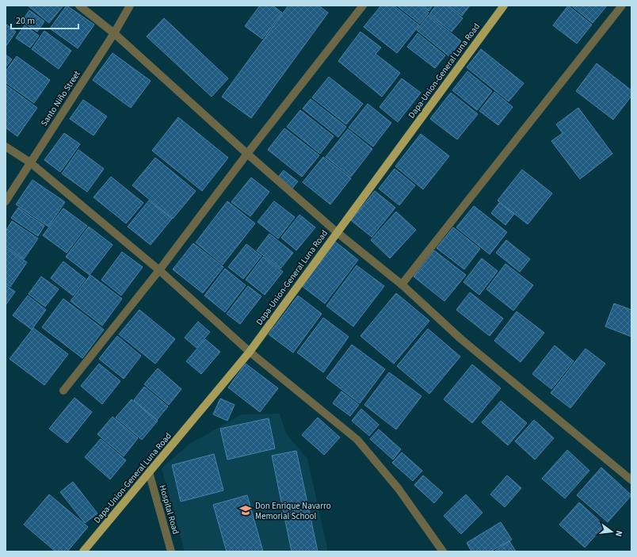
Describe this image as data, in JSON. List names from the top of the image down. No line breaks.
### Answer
{"streets":{"main road":["Dapa-Union-General Luna Road"],"street":["Santo Niño Street","Hospital Road"]},"crossings":[["Dapa-Union-General Luna Road","Hospital Road"]],"places":{"school or university":["Don Enrique Navarro Memorial School"]},"scale_bar":"20 m","north":"right"}
